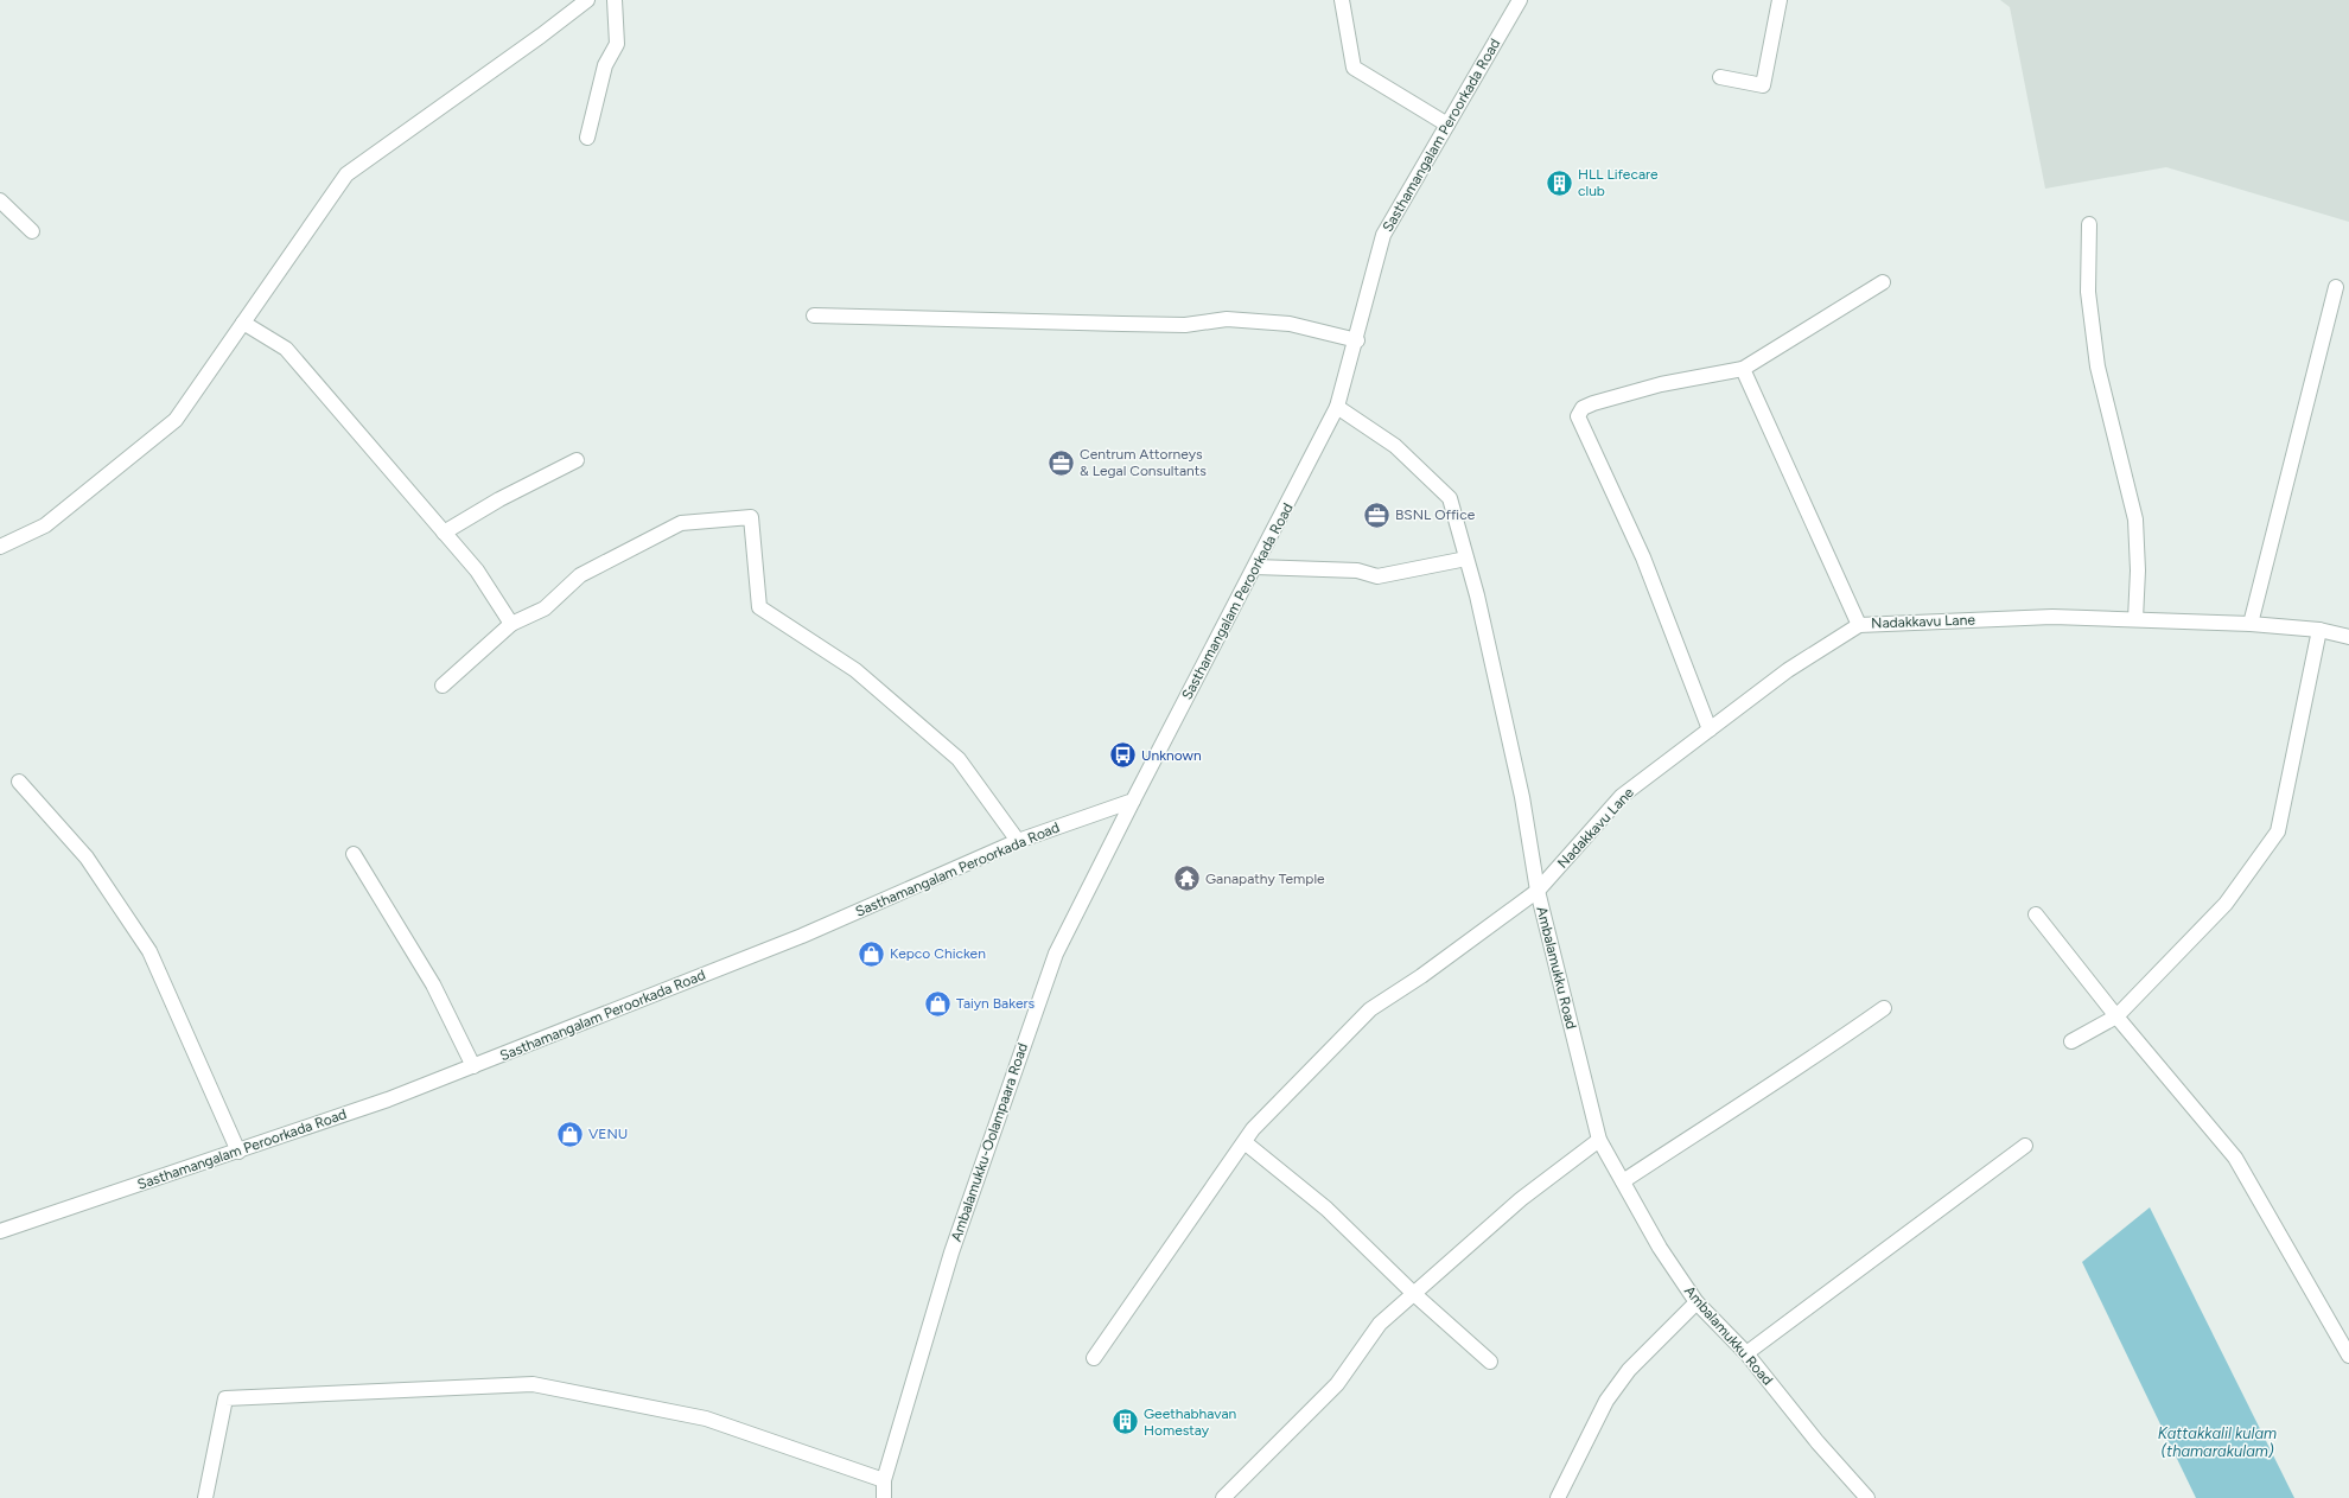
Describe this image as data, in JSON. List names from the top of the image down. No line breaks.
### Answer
{"streets":{"street":["Sasthamangalam Peroorkada Road","Nadakkavu Lane","Ambalamukku Road","Ambalamukku-Oolampaara Road"]},"crossings":[["Sasthamangalam Peroorkada Road","Ambalamukku Road"],["Sasthamangalam Peroorkada Road","Ambalamukku-Oolampaara Road"],["Nadakkavu Lane","Ambalamukku Road"]],"water":["Kattakkalil kulam (thamarakulam)"],"places":{"building":["HLL Lifecare club","Geethabhavan Homestay"],"office":["Centrum Attorneys & Legal Consultants","BSNL Office"],"bus stop":["Unknown"],"temple":["Ganapathy Temple"],"shop":["Kepco Chicken","Taiyn Bakers","VENU"]}}
